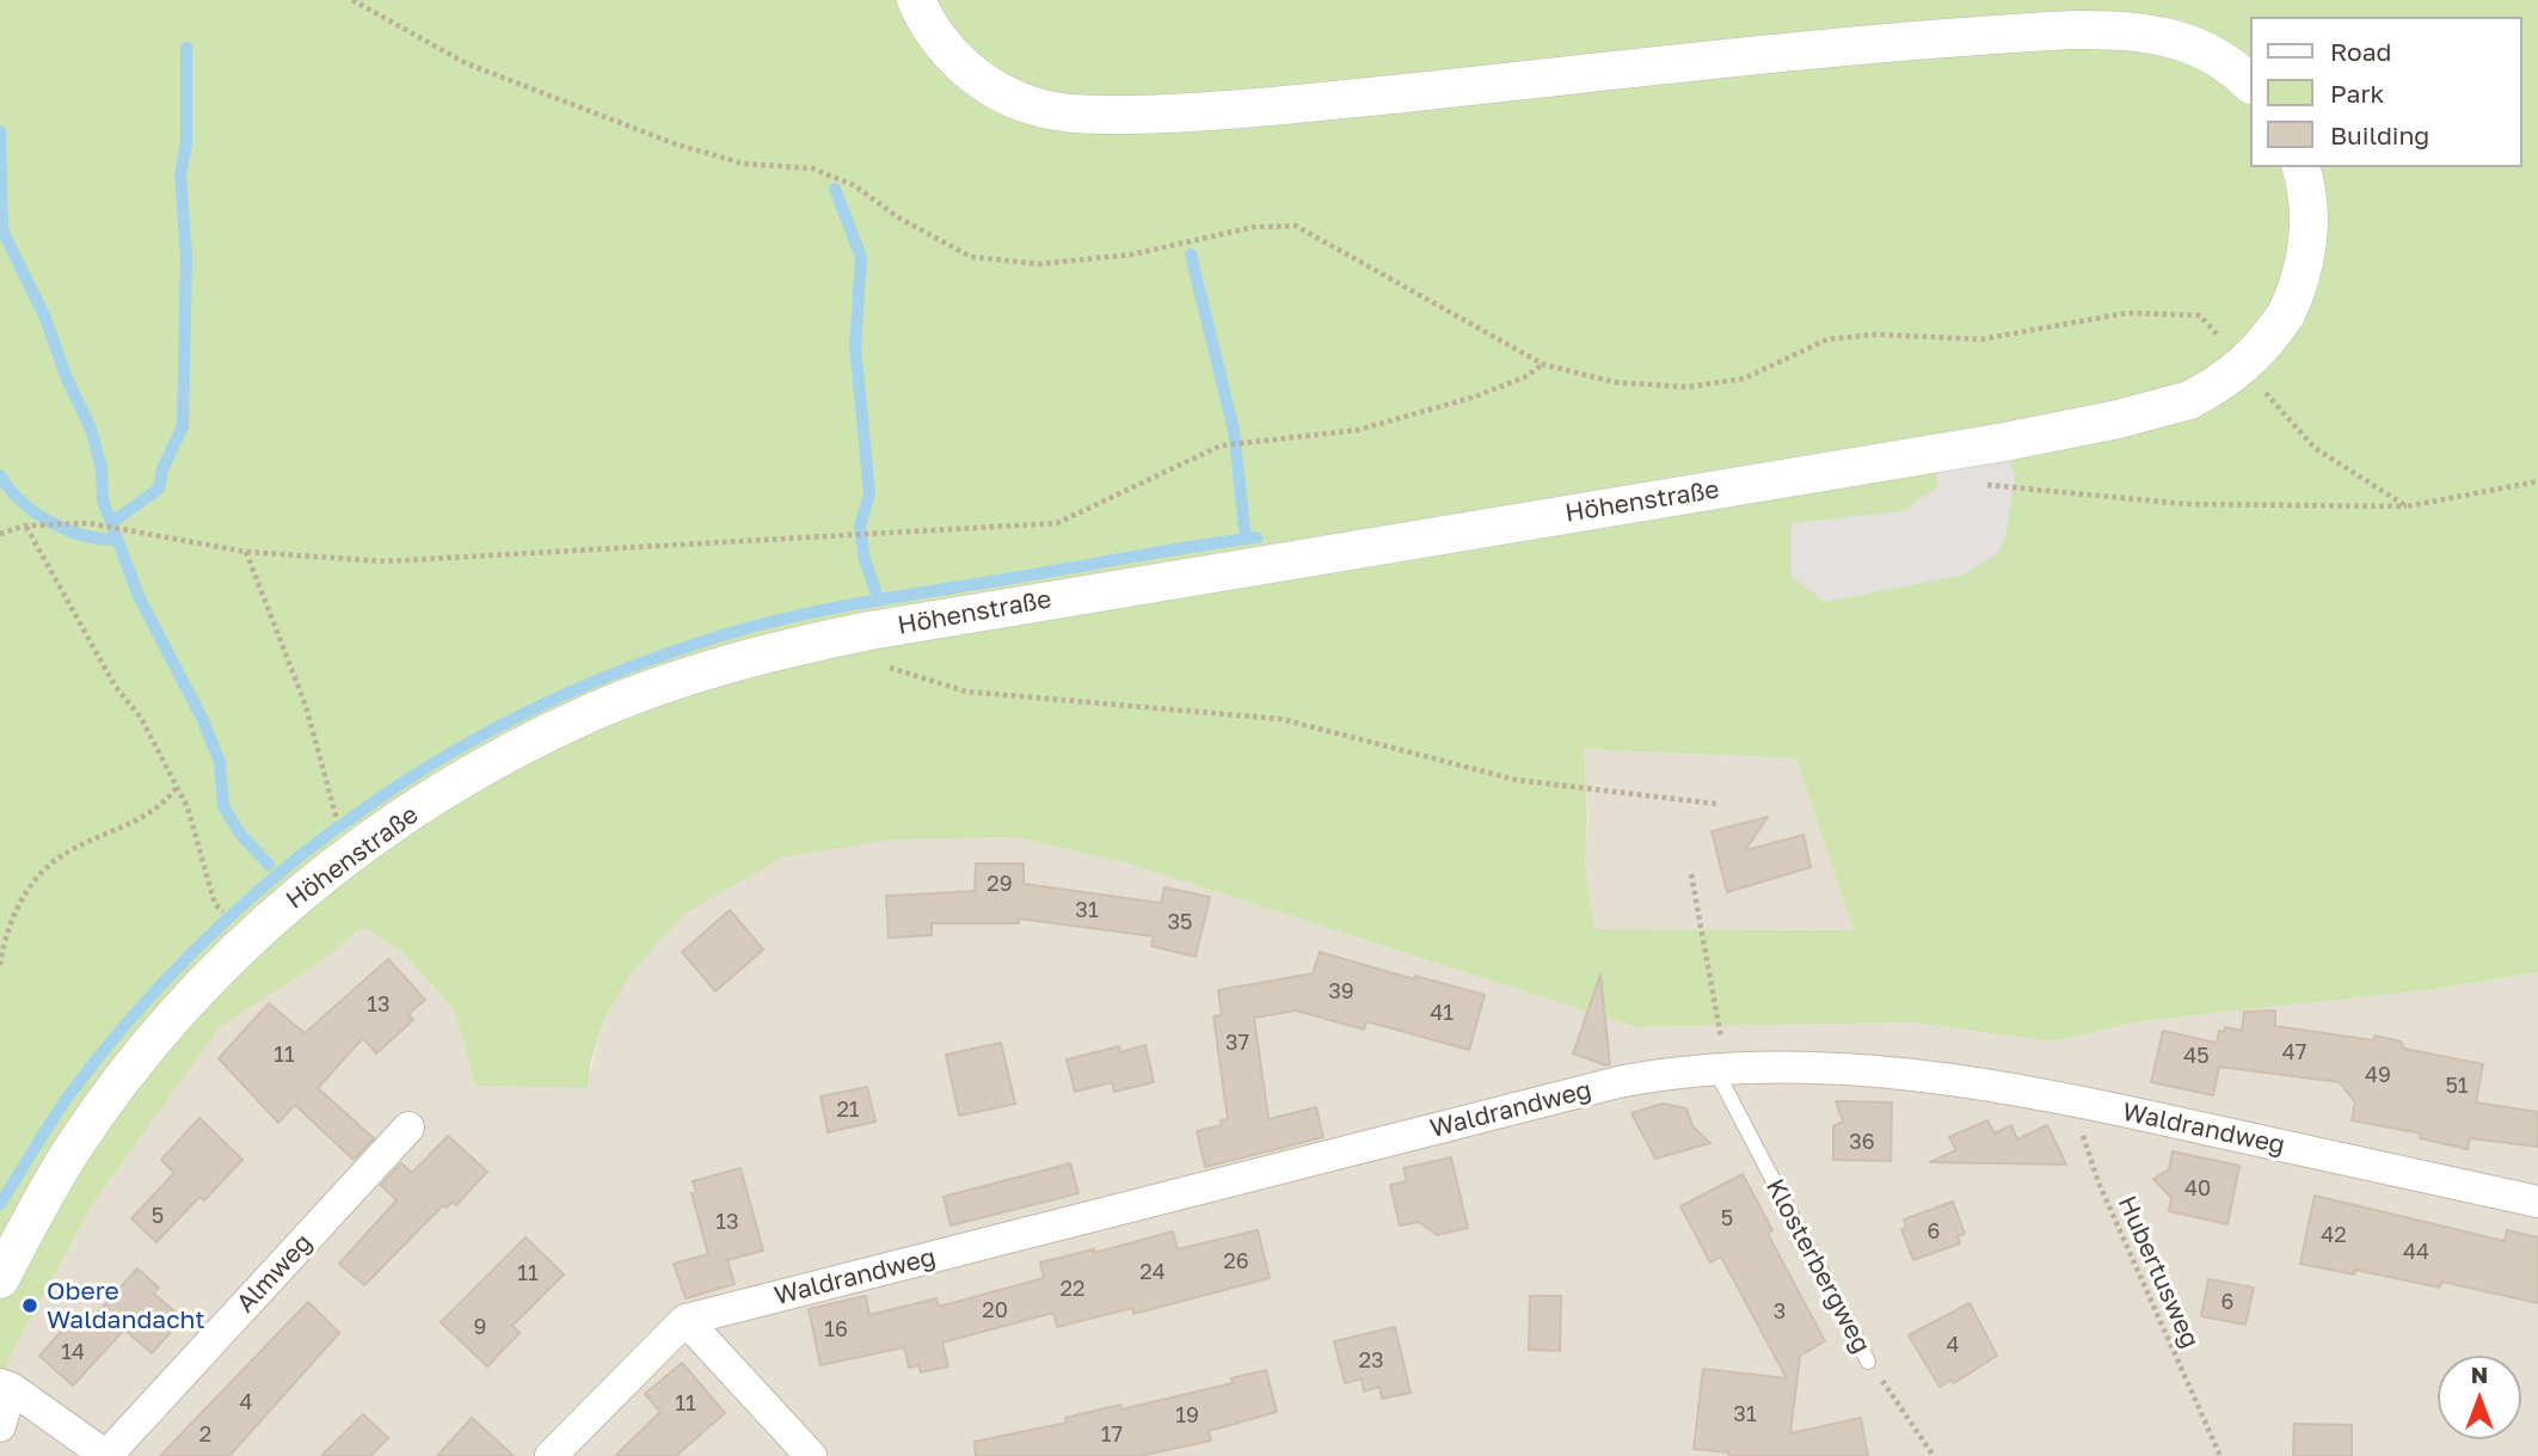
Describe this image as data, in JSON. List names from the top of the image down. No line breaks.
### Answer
{"streets":{"street":["Höhenstraße","Waldrandweg","Almweg"],"lane":["Klosterbergweg"],"path":["Hubertusweg"]},"crossings":[["Waldrandweg","Klosterbergweg"],["Waldrandweg","Hubertusweg"]],"places":["Obere Waldandacht"],"house_numbers":["29","31","35","39","13","41","37","47","11","45","49","51","21","36","40","5","5","13","6","42","44","26","24","11","22","6","20","3","9","16","4","14","23","4","11","31","19","2","17"],"legend":["Road","Park","Building"],"north":"top"}
